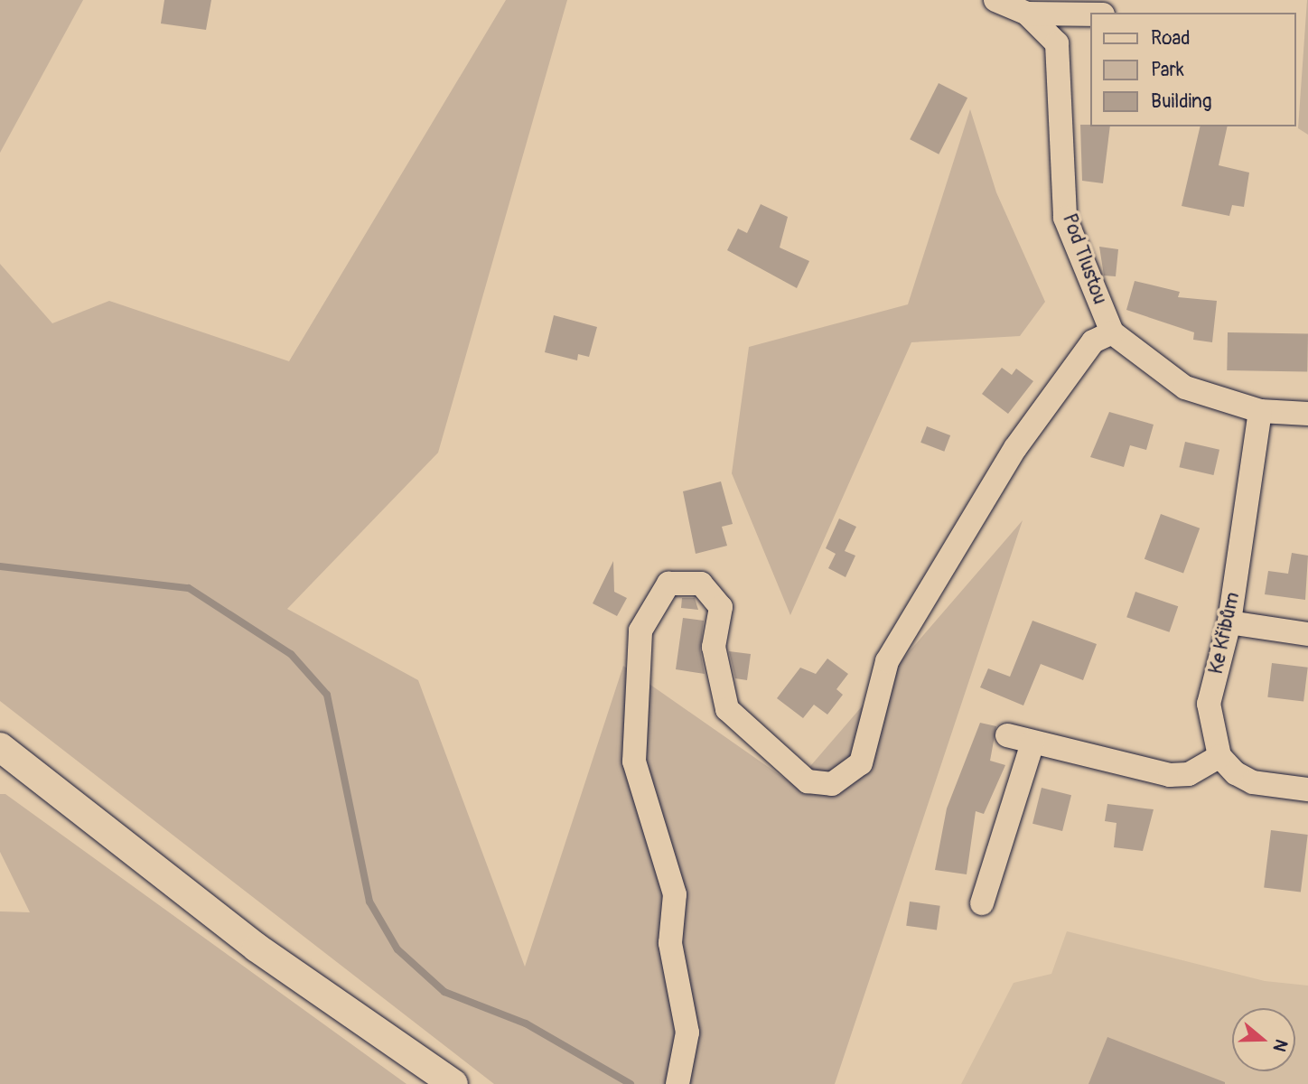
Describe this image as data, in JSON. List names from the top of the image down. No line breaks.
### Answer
{"streets":{"street":["Pod Tlustou","Ke Křibům"]},"legend":["Road","Park","Building"],"north":"right"}
